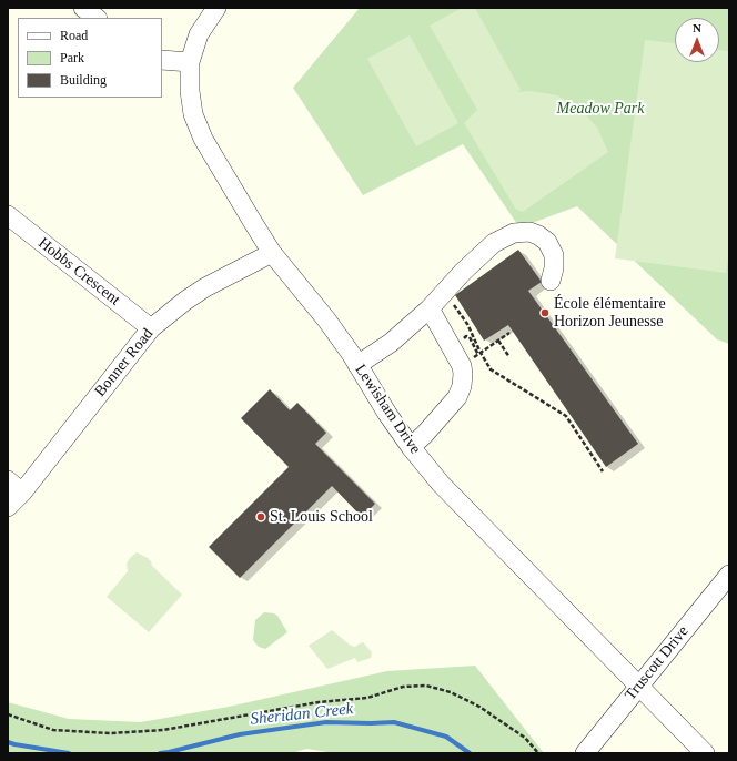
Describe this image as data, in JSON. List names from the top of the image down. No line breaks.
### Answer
{"streets":{"street":["Hobbs Crescent","Bonner Road","Lewisham Drive","Truscott Drive"]},"crossings":[["Hobbs Crescent","Bonner Road"],["Bonner Road","Lewisham Drive"],["Lewisham Drive","Truscott Drive"]],"water":["Sheridan Creek"],"parks":["Meadow Park"],"places":["École élémentaire Horizon Jeunesse","St. Louis School"],"legend":["Road","Park","Building"],"north":"top"}
